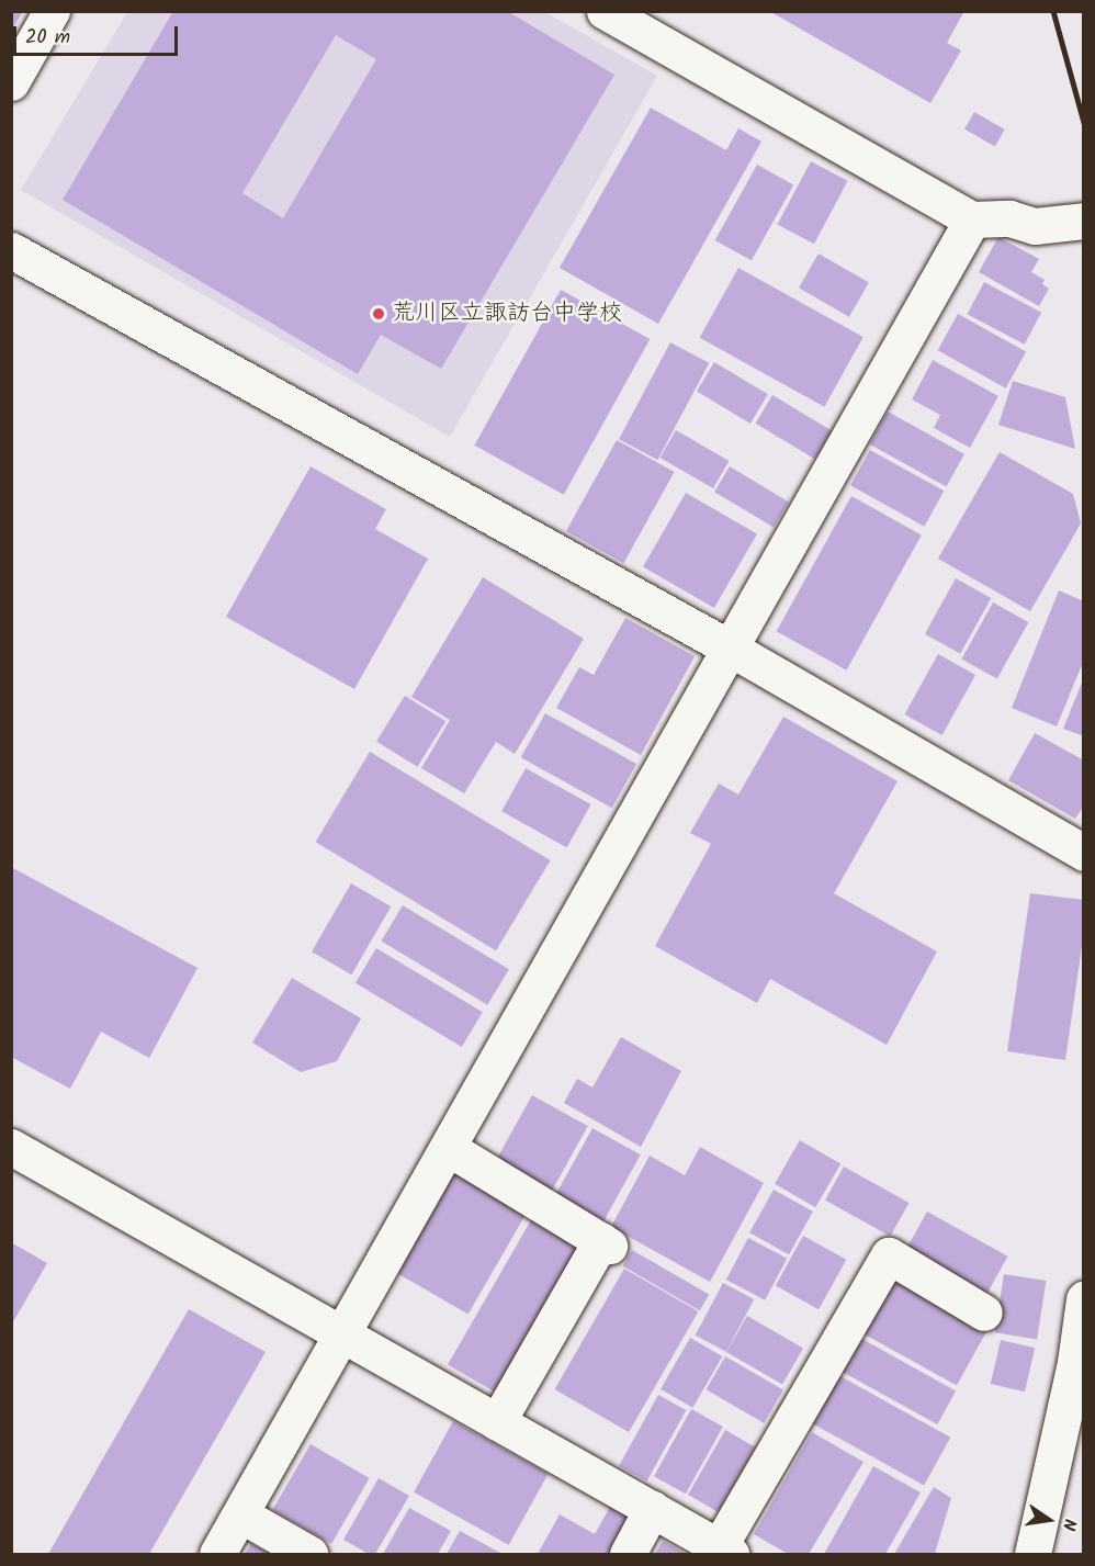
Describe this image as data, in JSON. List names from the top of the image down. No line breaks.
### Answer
{"places":["荒川区立諏訪台中学校"],"scale_bar":"20 m","north":"right"}
